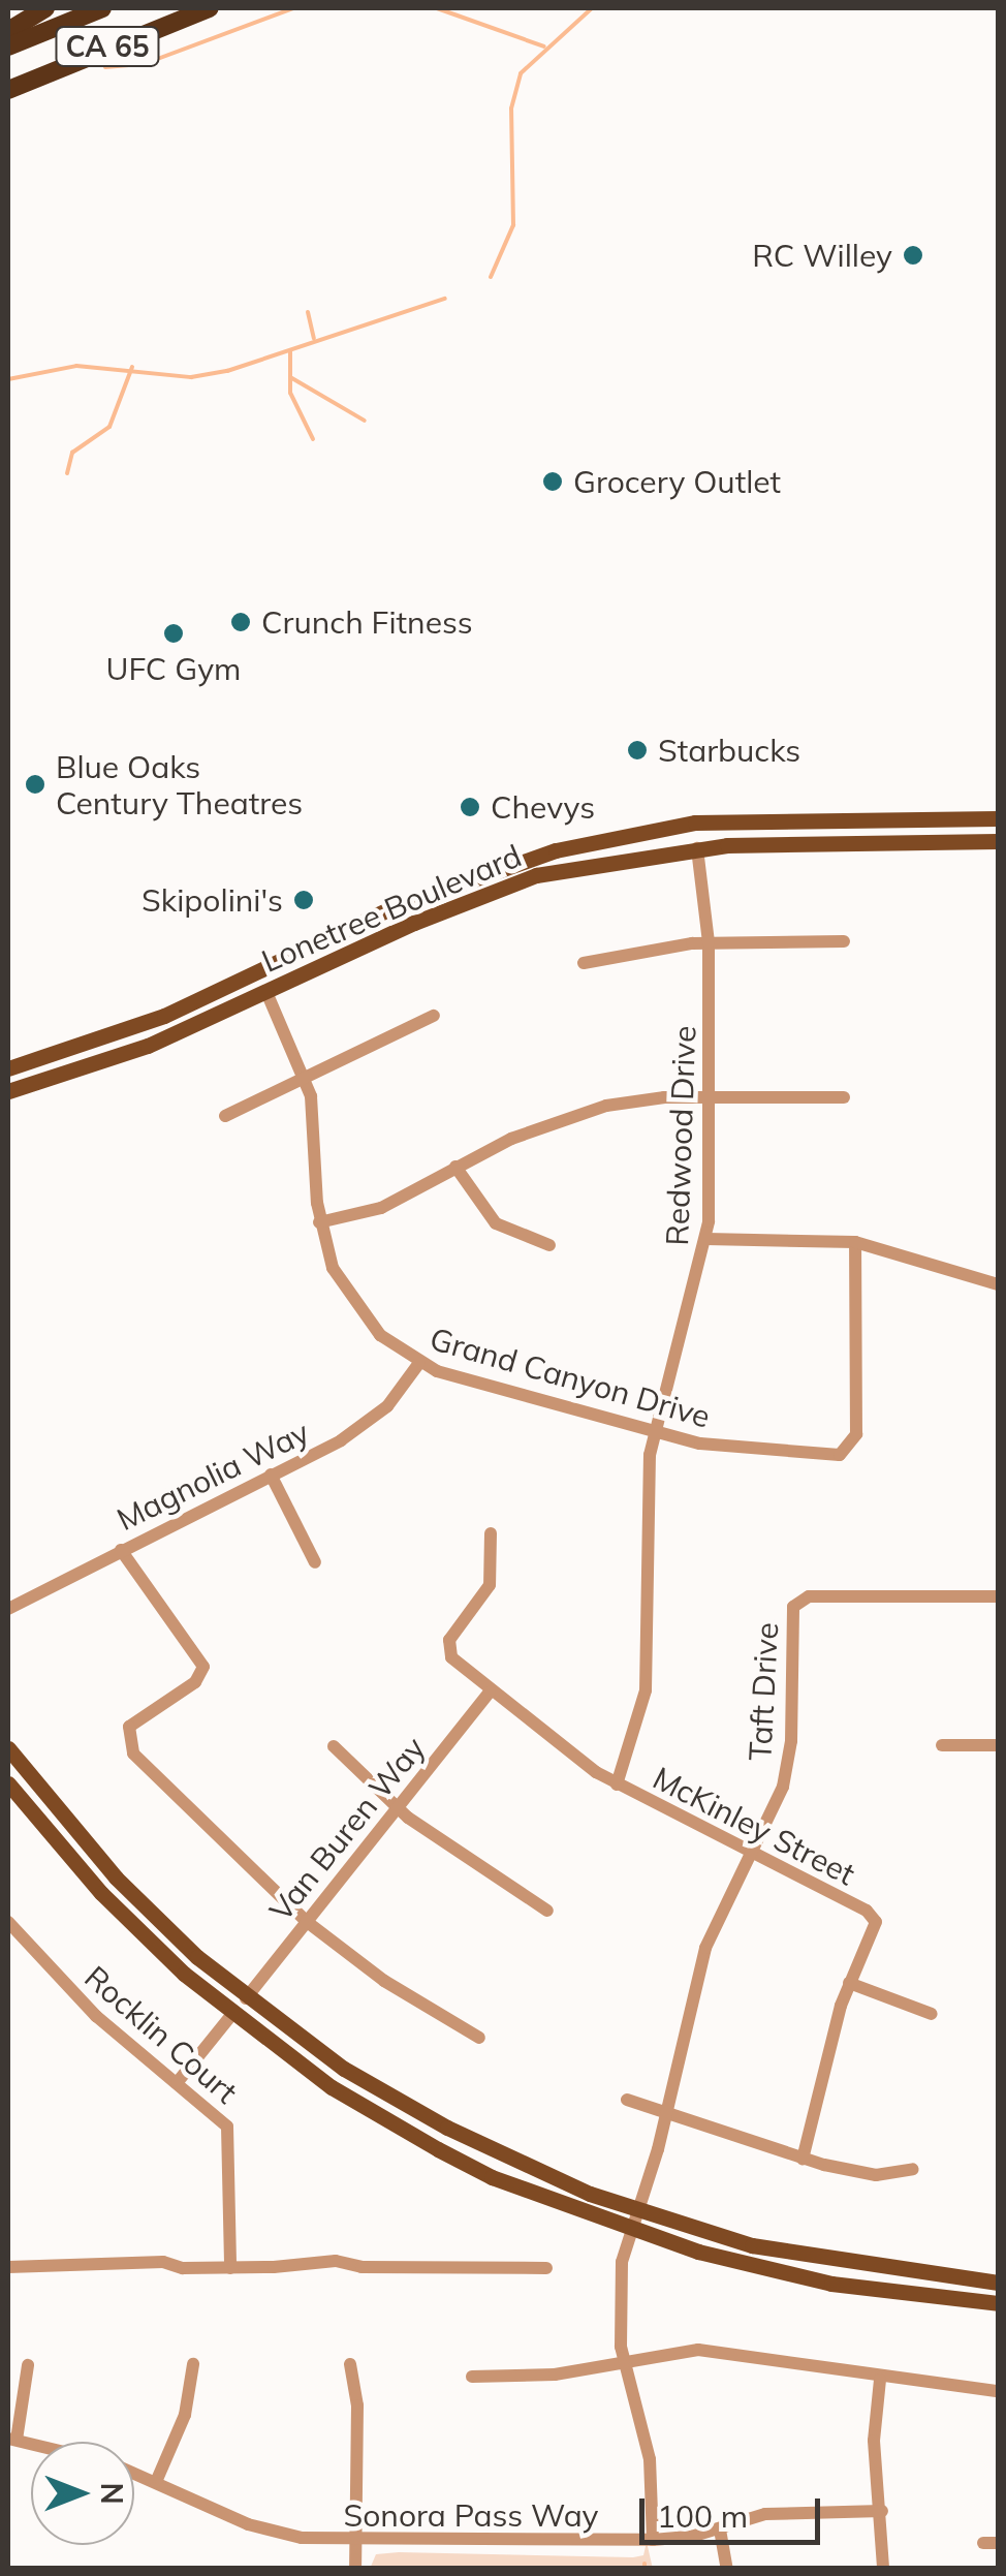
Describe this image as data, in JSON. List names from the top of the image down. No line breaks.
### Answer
{"streets":{"highway":["CA 65"],"main road":["Lonetree Boulevard"],"street":["Redwood Drive","Grand Canyon Drive","Magnolia Way","Taft Drive","McKinley Street","Van Buren Way","Rocklin Court","Sonora Pass Way"]},"crossings":[["Lonetree Boulevard","Redwood Drive"],["Lonetree Boulevard","Grand Canyon Drive"],["Redwood Drive","Grand Canyon Drive"],["Redwood Drive","McKinley Street"],["Grand Canyon Drive","Magnolia Way"],["Taft Drive","McKinley Street"],["McKinley Street","Van Buren Way"]],"places":["RC Willey","Grocery Outlet","Crunch Fitness","UFC Gym","Starbucks","Blue Oaks Century Theatres","Chevys","Skipolini's"],"scale_bar":"100 m","north":"right"}
